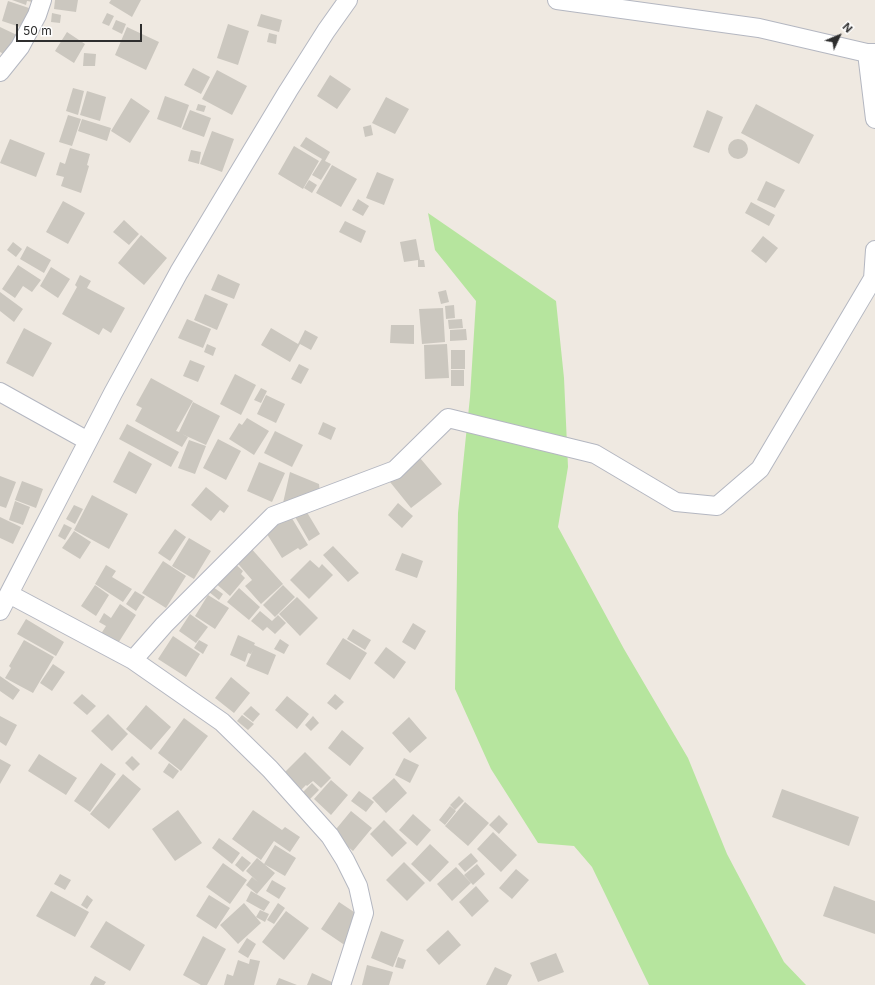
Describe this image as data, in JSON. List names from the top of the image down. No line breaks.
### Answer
{"scale_bar":"50 m","north":"top right"}
